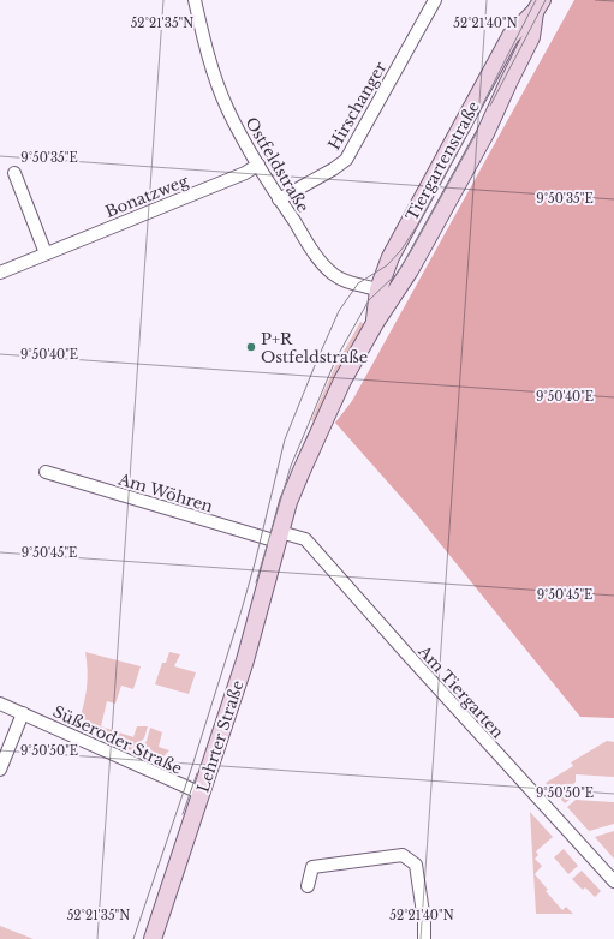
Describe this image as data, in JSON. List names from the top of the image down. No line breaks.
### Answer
{"streets":{"main road":["Tiergartenstraße","Lehrter Straße"],"street":["Hirschanger","Ostfeldstraße","Bonatzweg","Am Wöhren","Am Tiergarten","Süßeroder Straße"]},"crossings":[["Hirschanger","Ostfeldstraße"],["Tiergartenstraße","Ostfeldstraße"],["Tiergartenstraße","Am Wöhren"],["Tiergartenstraße","Am Tiergarten"],["Tiergartenstraße","Lehrter Straße"],["Ostfeldstraße","Bonatzweg"],["Am Wöhren","Am Tiergarten"],["Am Wöhren","Lehrter Straße"],["Am Tiergarten","Lehrter Straße"],["Lehrter Straße","Süßeroder Straße"]],"places":["P+R Ostfeldstraße"],"coordinates":["52°21'35\"N","52°21'40\"N","9°50'35\"E","9°50'40\"E","9°50'45\"E","9°50'50\"E"]}
